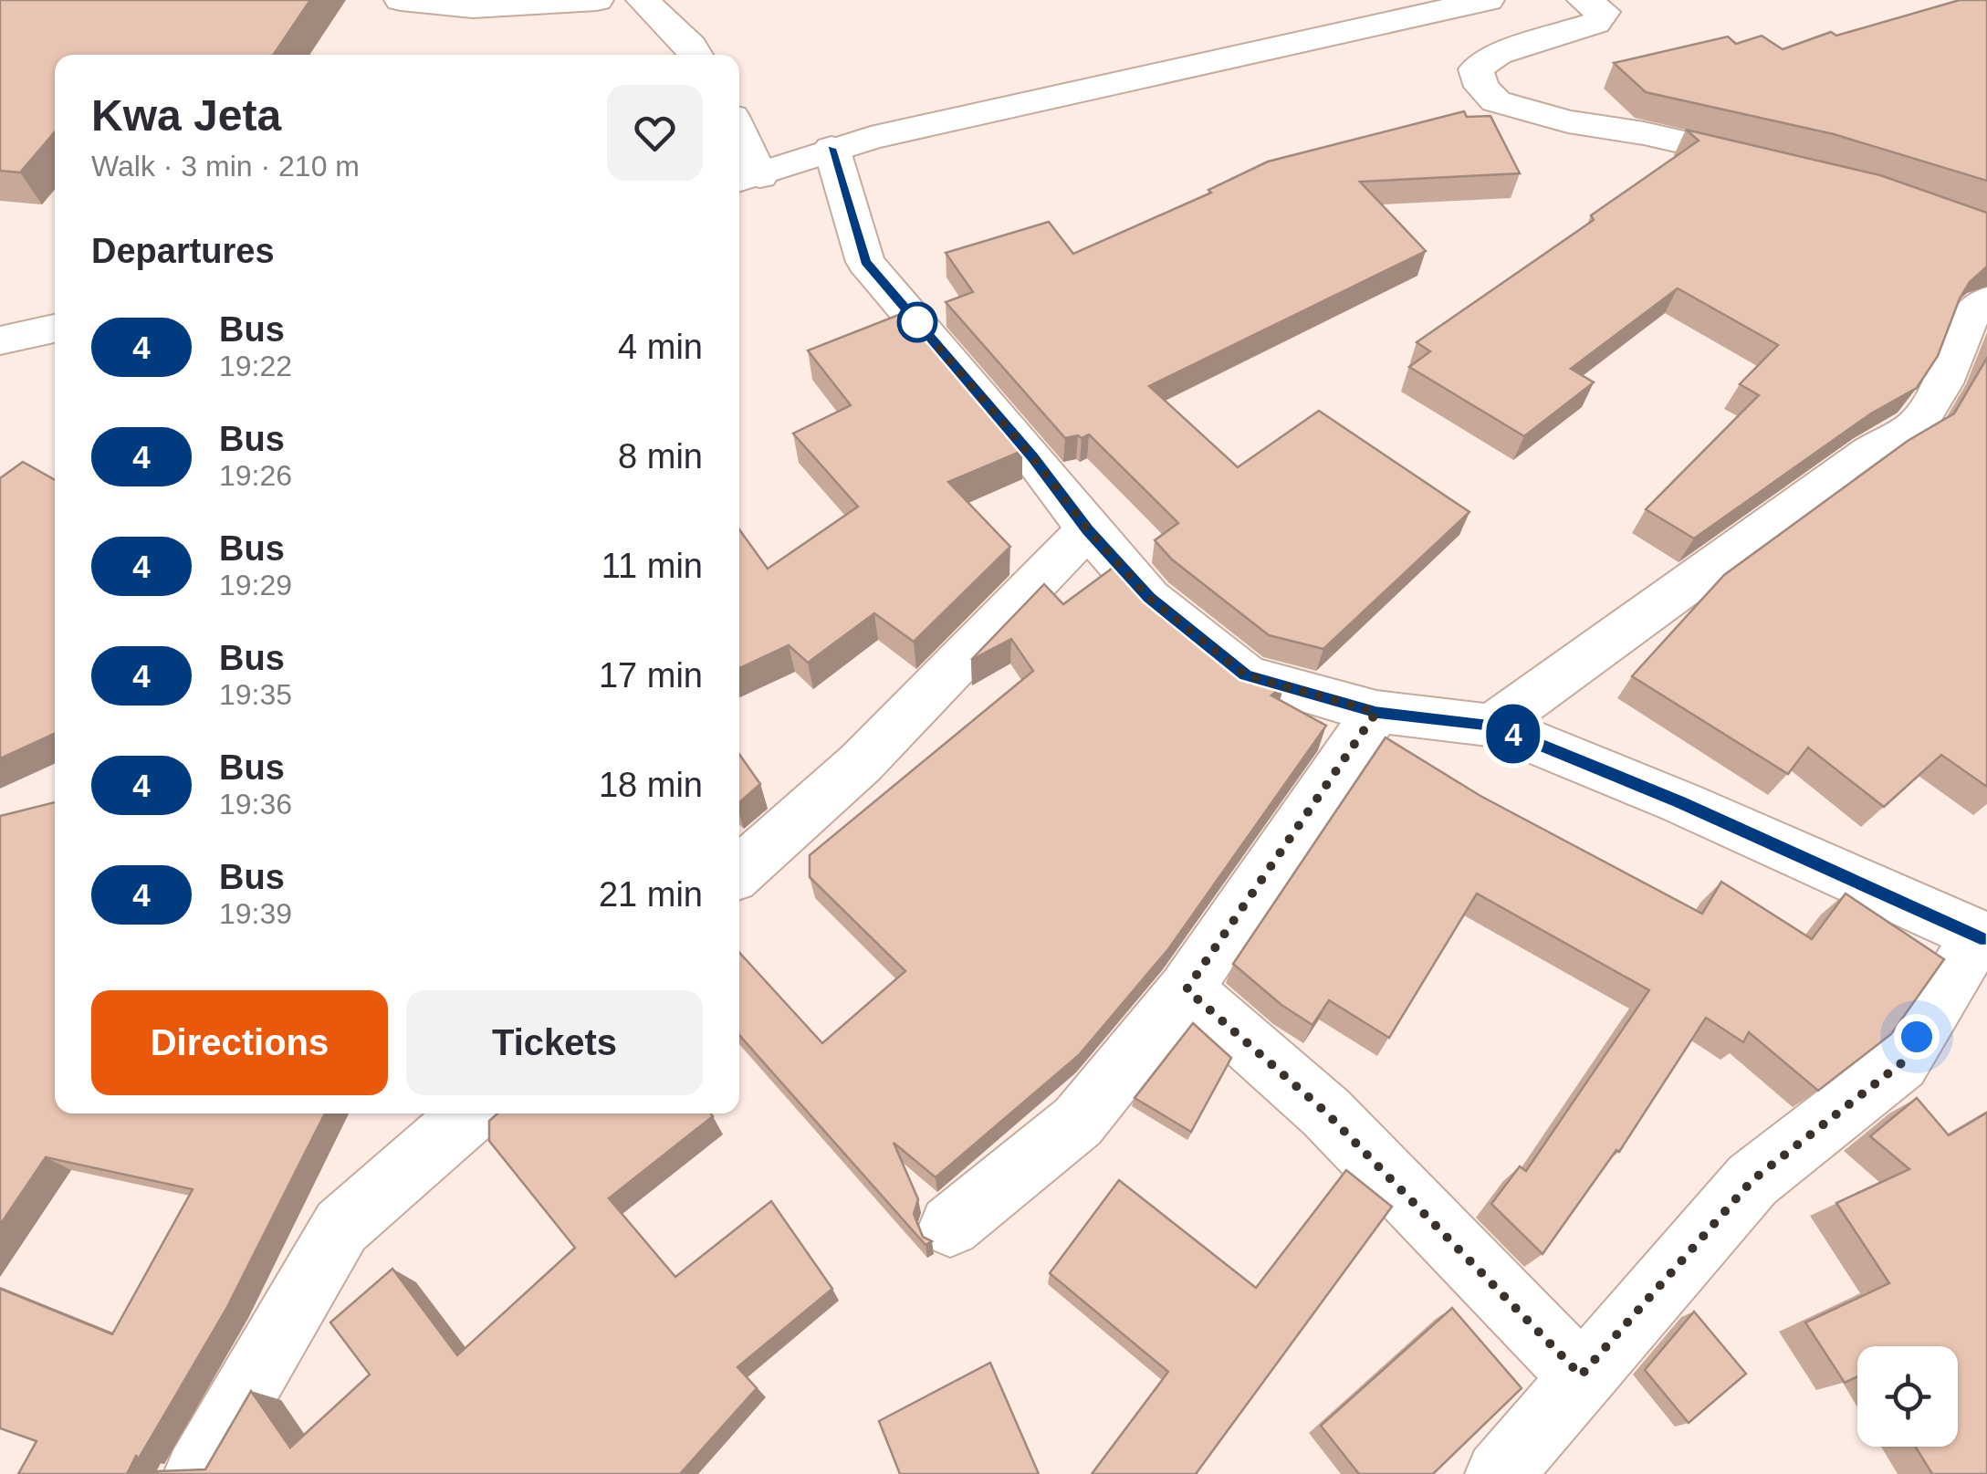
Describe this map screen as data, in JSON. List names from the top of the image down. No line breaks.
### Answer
{"lines":["bus line 4"],"page":{"on_map":"4","heading":[["Kwa Jeta","Walk · 3 min · 210 m"],"Departures"],"list":[{"mark":"4","name":"Bus","note":"19:22","value":"4 min"},{"mark":"4","name":"Bus","note":"19:26","value":"8 min"},{"mark":"4","name":"Bus","note":"19:29","value":"11 min"},{"mark":"4","name":"Bus","note":"19:35","value":"17 min"},{"mark":"4","name":"Bus","note":"19:36","value":"18 min"},{"mark":"4","name":"Bus","note":"19:39","value":"21 min"}],"buttons":["Directions","Tickets"]}}
